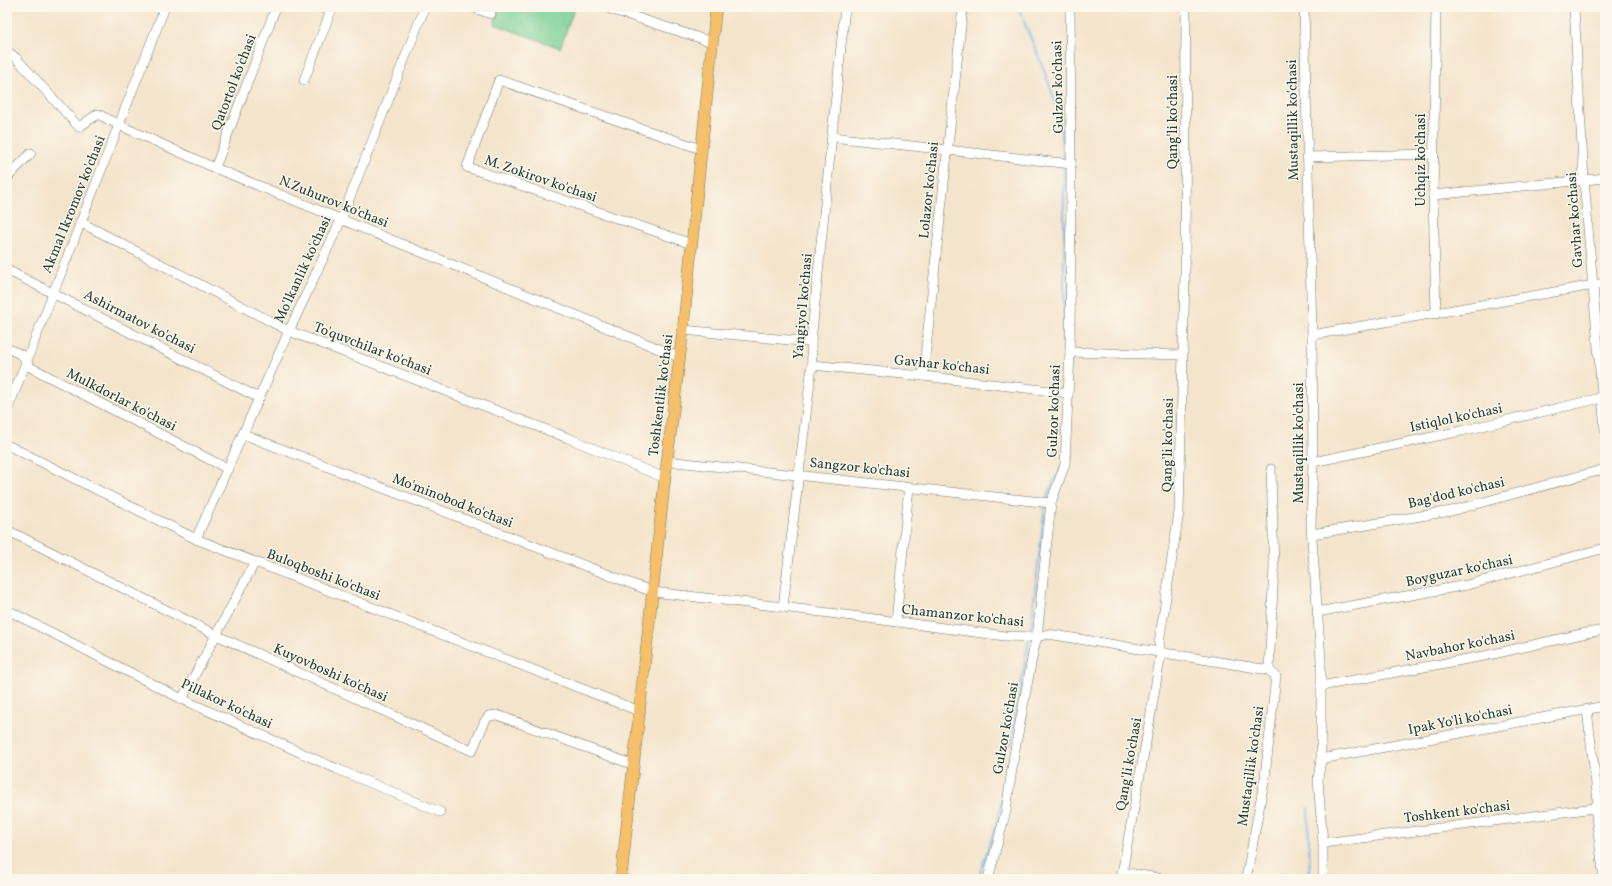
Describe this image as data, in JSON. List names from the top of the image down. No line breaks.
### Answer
{"streets":{"main road":["Toshkentlik ko'chasi"],"street":["Qatortol ko'chasi","Gulzor ko'chasi","Mustaqillik ko'chasi","Qang'li ko'chasi","Uchqiz ko'chasi","M. Zokirov ko'chasi","Lolazor ko'chasi","N.Zuhurov ko'chasi","Akmal Ikromov ko'chasi","Gavhar ko'chasi","Mo'lkanlik ko'chasi","Yangiyo'l ko'chasi","Ashirmatov ko'chasi","To'quvchilar ko'chasi","Mulkdorlar ko'chasi","Istiqlol ko'chasi","Sangzor ko'chasi","Bag'dod ko'chasi","Mo'minobod ko'chasi","Boyguzar ko'chasi","Buloqboshi ko'chasi","Chamanzor ko'chasi","Navbahor ko'chasi","Kuyovboshi ko'chasi","Pillakor ko'chasi","Ipak Yo'li ko'chasi","Toshkent ko'chasi"]},"crossings":[["Qatortol ko'chasi","N.Zuhurov ko'chasi"],["Gulzor ko'chasi","Gavhar ko'chasi"],["Gulzor ko'chasi","Sangzor ko'chasi"],["Gulzor ko'chasi","Chamanzor ko'chasi"],["Mustaqillik ko'chasi","Istiqlol ko'chasi"],["Mustaqillik ko'chasi","Bag'dod ko'chasi"],["Mustaqillik ko'chasi","Boyguzar ko'chasi"],["Mustaqillik ko'chasi","Chamanzor ko'chasi"],["Mustaqillik ko'chasi","Navbahor ko'chasi"],["Mustaqillik ko'chasi","Ipak Yo'li ko'chasi"],["Mustaqillik ko'chasi","Toshkent ko'chasi"],["Qang'li ko'chasi","Chamanzor ko'chasi"],["M. Zokirov ko'chasi","Toshkentlik ko'chasi"],["Lolazor ko'chasi","Gavhar ko'chasi"],["N.Zuhurov ko'chasi","Akmal Ikromov ko'chasi"],["N.Zuhurov ko'chasi","Mo'lkanlik ko'chasi"],["N.Zuhurov ko'chasi","Toshkentlik ko'chasi"],["Akmal Ikromov ko'chasi","Ashirmatov ko'chasi"],["Akmal Ikromov ko'chasi","To'quvchilar ko'chasi"],["Akmal Ikromov ko'chasi","Mulkdorlar ko'chasi"],["Gavhar ko'chasi","Yangiyo'l ko'chasi"],["Gavhar ko'chasi","Istiqlol ko'chasi"],["Mo'lkanlik ko'chasi","Ashirmatov ko'chasi"],["Mo'lkanlik ko'chasi","To'quvchilar ko'chasi"],["Mo'lkanlik ko'chasi","Mulkdorlar ko'chasi"],["Mo'lkanlik ko'chasi","Mo'minobod ko'chasi"],["Mo'lkanlik ko'chasi","Buloqboshi ko'chasi"],["Yangiyo'l ko'chasi","Sangzor ko'chasi"],["Yangiyo'l ko'chasi","Chamanzor ko'chasi"],["To'quvchilar ko'chasi","Toshkentlik ko'chasi"],["Toshkentlik ko'chasi","Sangzor ko'chasi"],["Toshkentlik ko'chasi","Mo'minobod ko'chasi"],["Toshkentlik ko'chasi","Buloqboshi ko'chasi"],["Toshkentlik ko'chasi","Chamanzor ko'chasi"],["Toshkentlik ko'chasi","Kuyovboshi ko'chasi"],["Mo'minobod ko'chasi","Chamanzor ko'chasi"]]}
